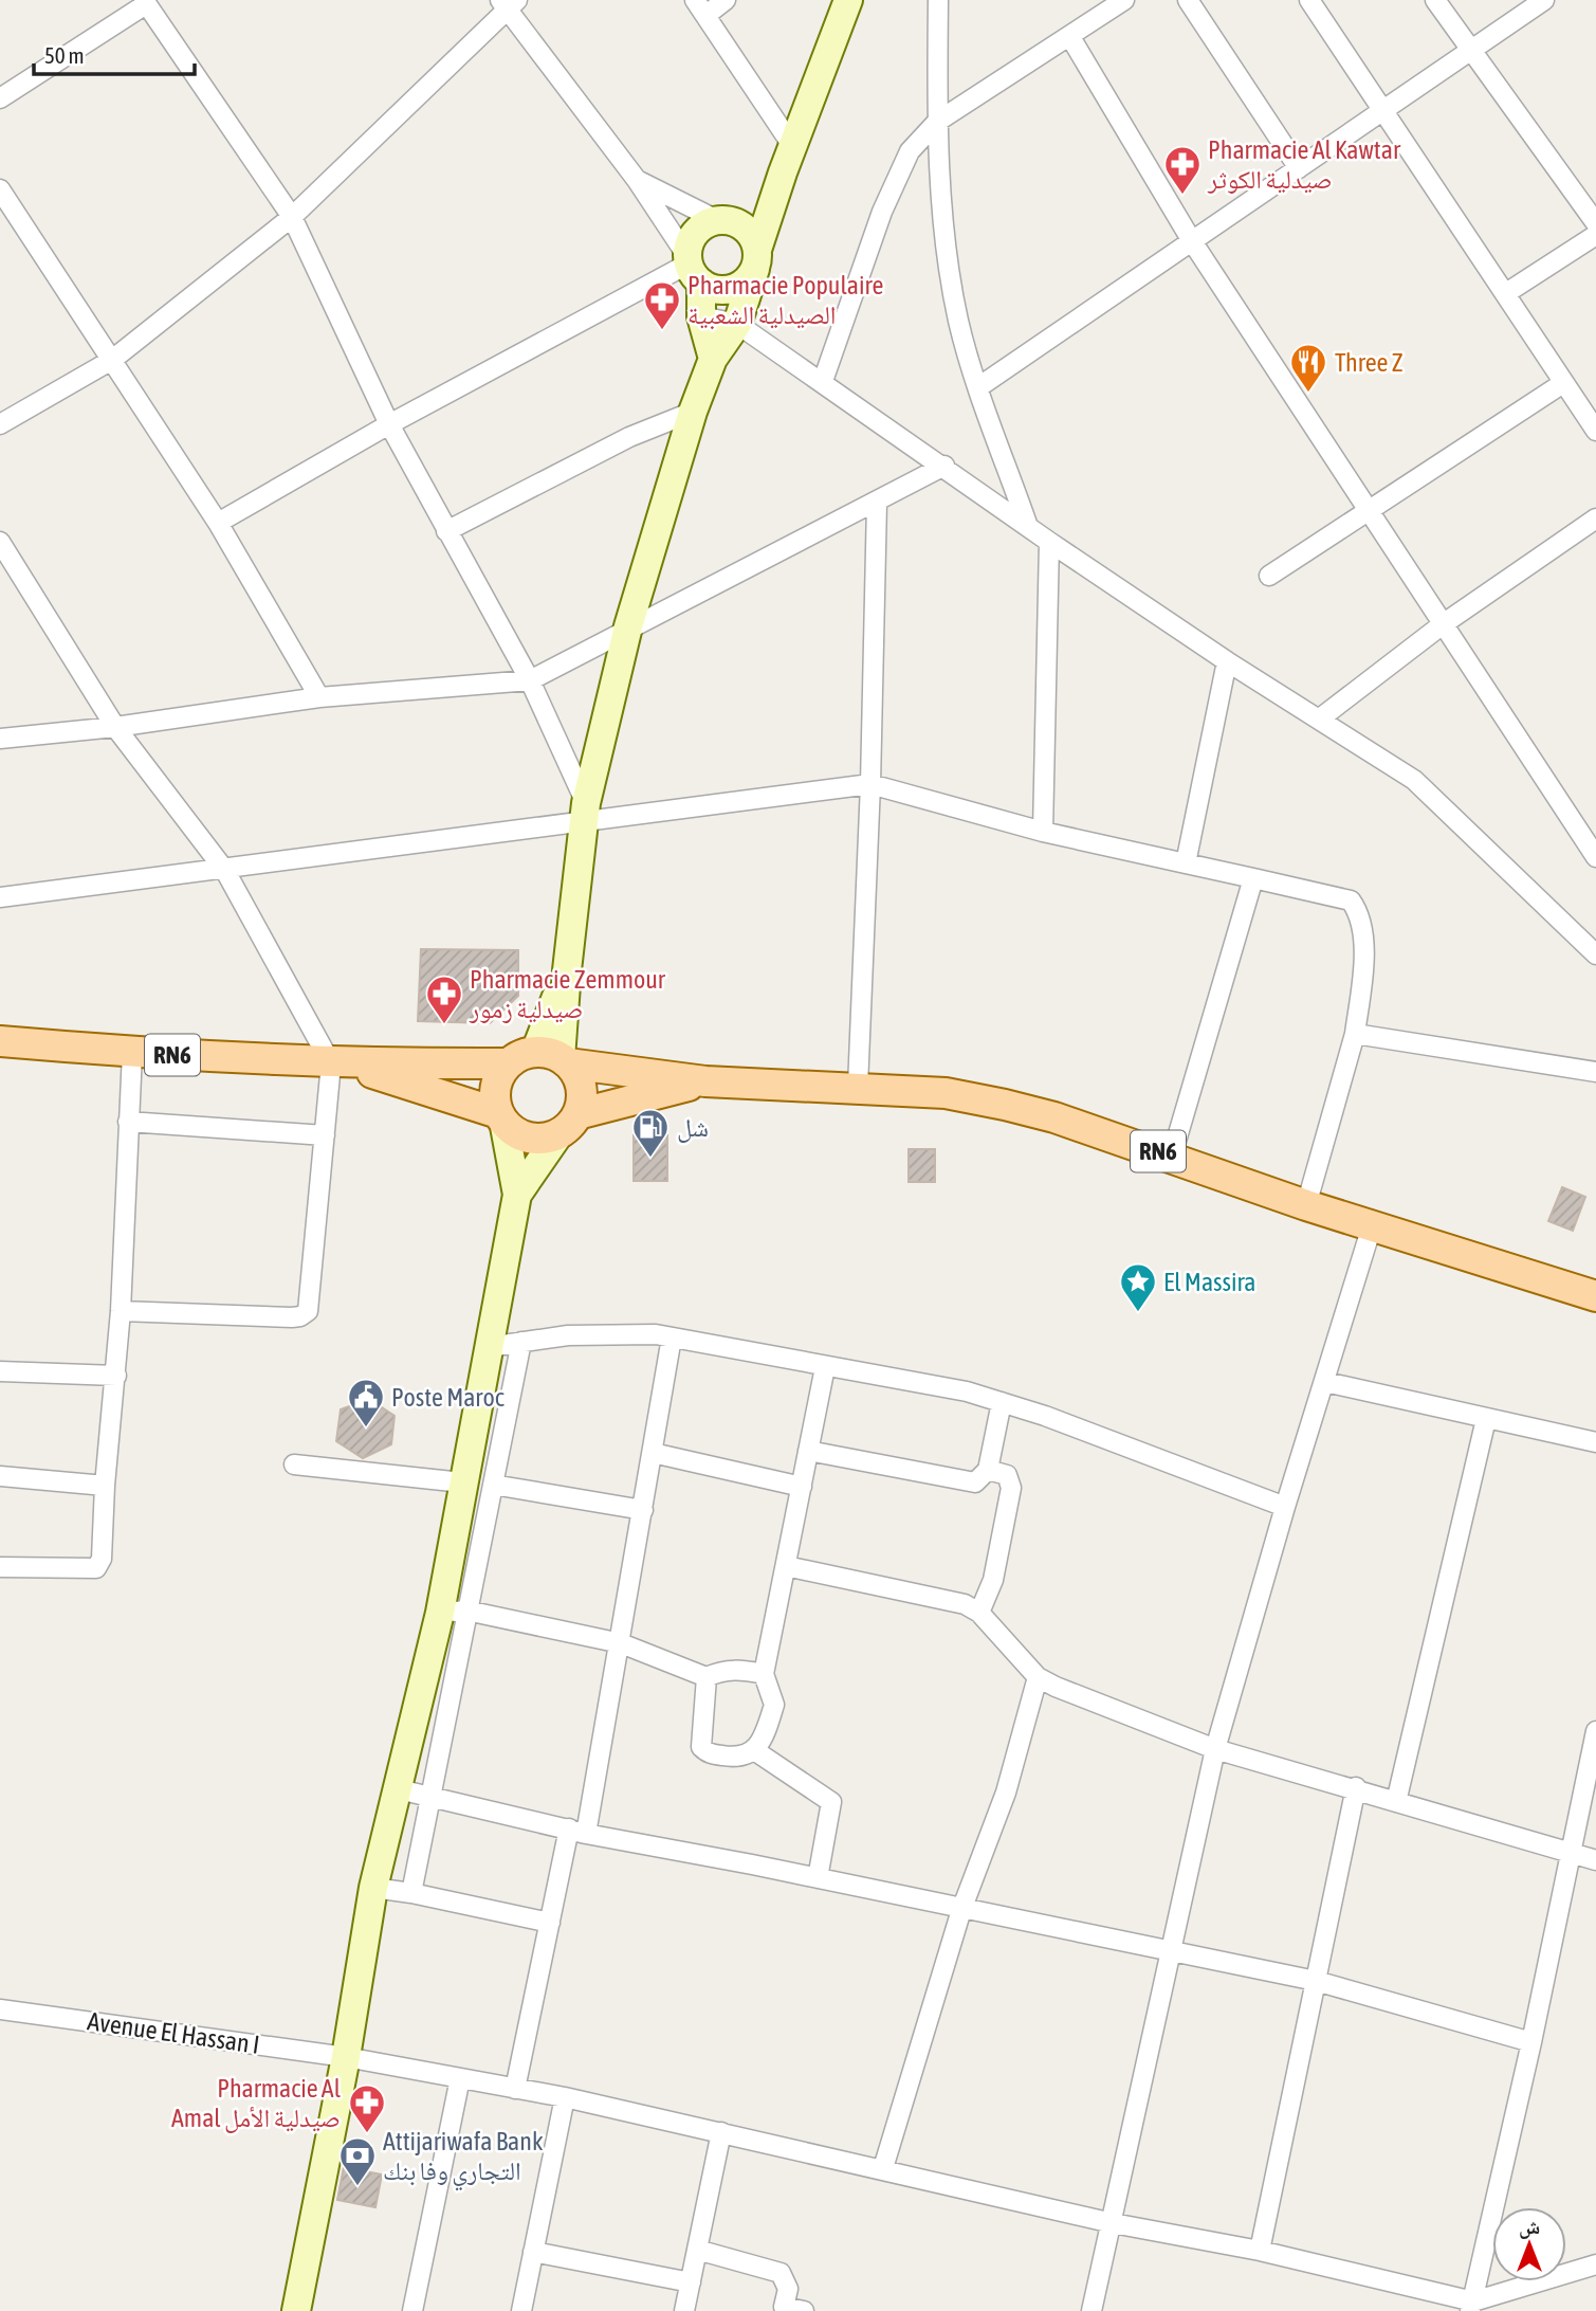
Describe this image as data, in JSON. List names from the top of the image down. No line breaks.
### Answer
{"streets":{"main road":["RN6"],"street":["Avenue El Hassan I"]},"places":{"pharmacy":["Pharmacie Al Kawtar صيدلية الكوثر","Pharmacie Populaire الصيدلية الشعبية","Pharmacie Zemmour صيدلية زمور","Pharmacie Al Amal صيدلية الأمل"],"restaurant":["Three Z"],"fuel station":["شل"],"place":["El Massira"],"public building":["Poste Maroc"],"bank":["Attijariwafa Bank التجاري وفا بنك"]},"scale_bar":"50 m","north":"top"}
